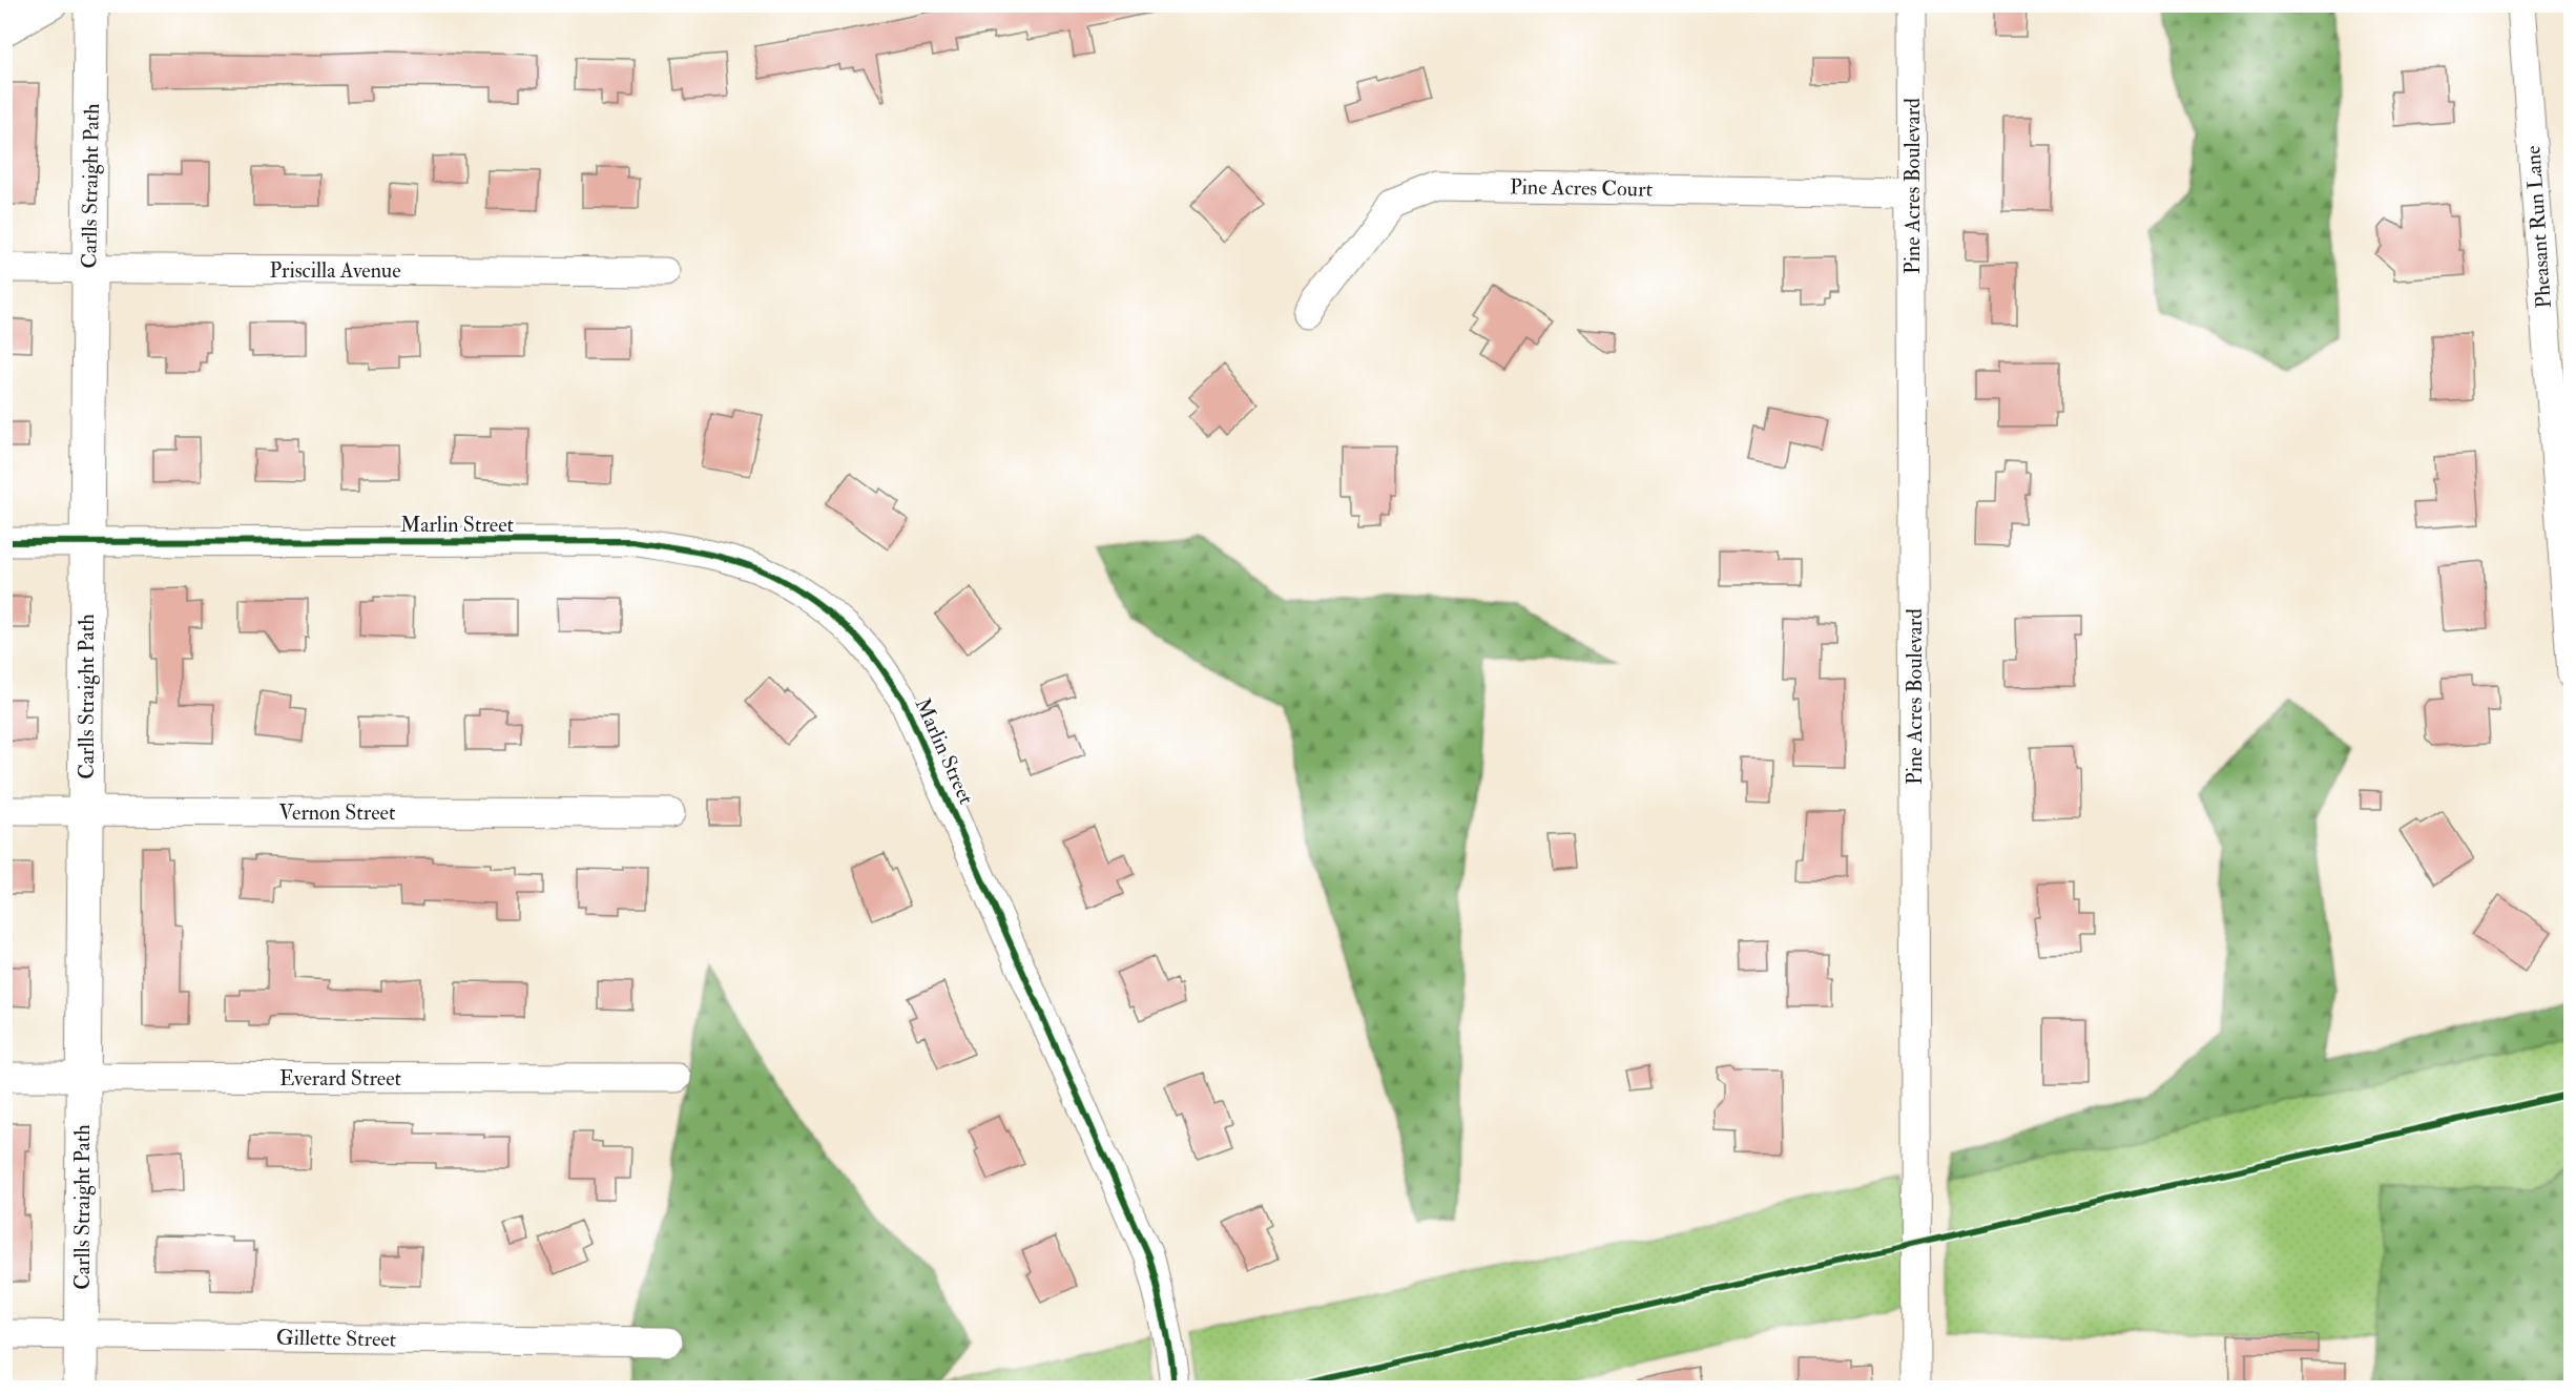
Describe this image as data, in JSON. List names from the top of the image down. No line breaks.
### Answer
{"streets":{"street":["Carlls Straight Path","Pine Acres Boulevard","Pine Acres Court","Pheasant Run Lane","Priscilla Avenue","Marlin Street","Vernon Street","Everard Street","Gillette Street"]},"crossings":[["Carlls Straight Path","Priscilla Avenue"],["Carlls Straight Path","Marlin Street"],["Carlls Straight Path","Vernon Street"],["Carlls Straight Path","Everard Street"],["Carlls Straight Path","Gillette Street"],["Pine Acres Boulevard","Pine Acres Court"]]}
